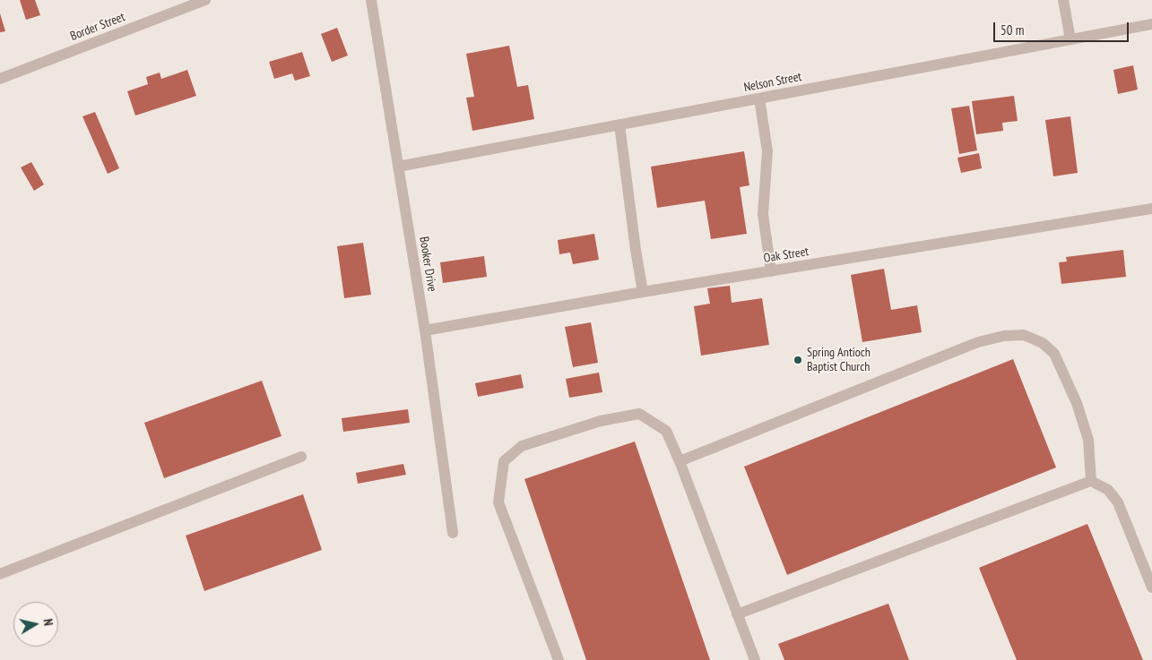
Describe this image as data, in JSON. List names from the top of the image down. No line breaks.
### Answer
{"streets":{"street":["Border Street","Nelson Street","Oak Street","Booker Drive"]},"crossings":[["Nelson Street","Booker Drive"],["Oak Street","Booker Drive"]],"places":["Spring Antioch Baptist Church"],"scale_bar":"50 m","north":"right"}
